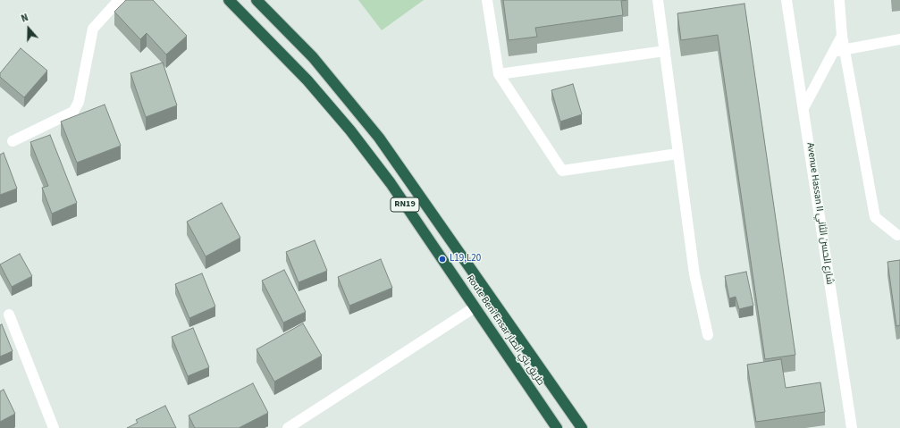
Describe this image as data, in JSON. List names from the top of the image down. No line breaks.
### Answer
{"streets":{"highway":["RN19","Route Beni Ensar طريق بني انصار"],"street":["Avenue Hassan II شارع الحسن الثاني"]},"places":["L19,L20"],"north":"top"}
